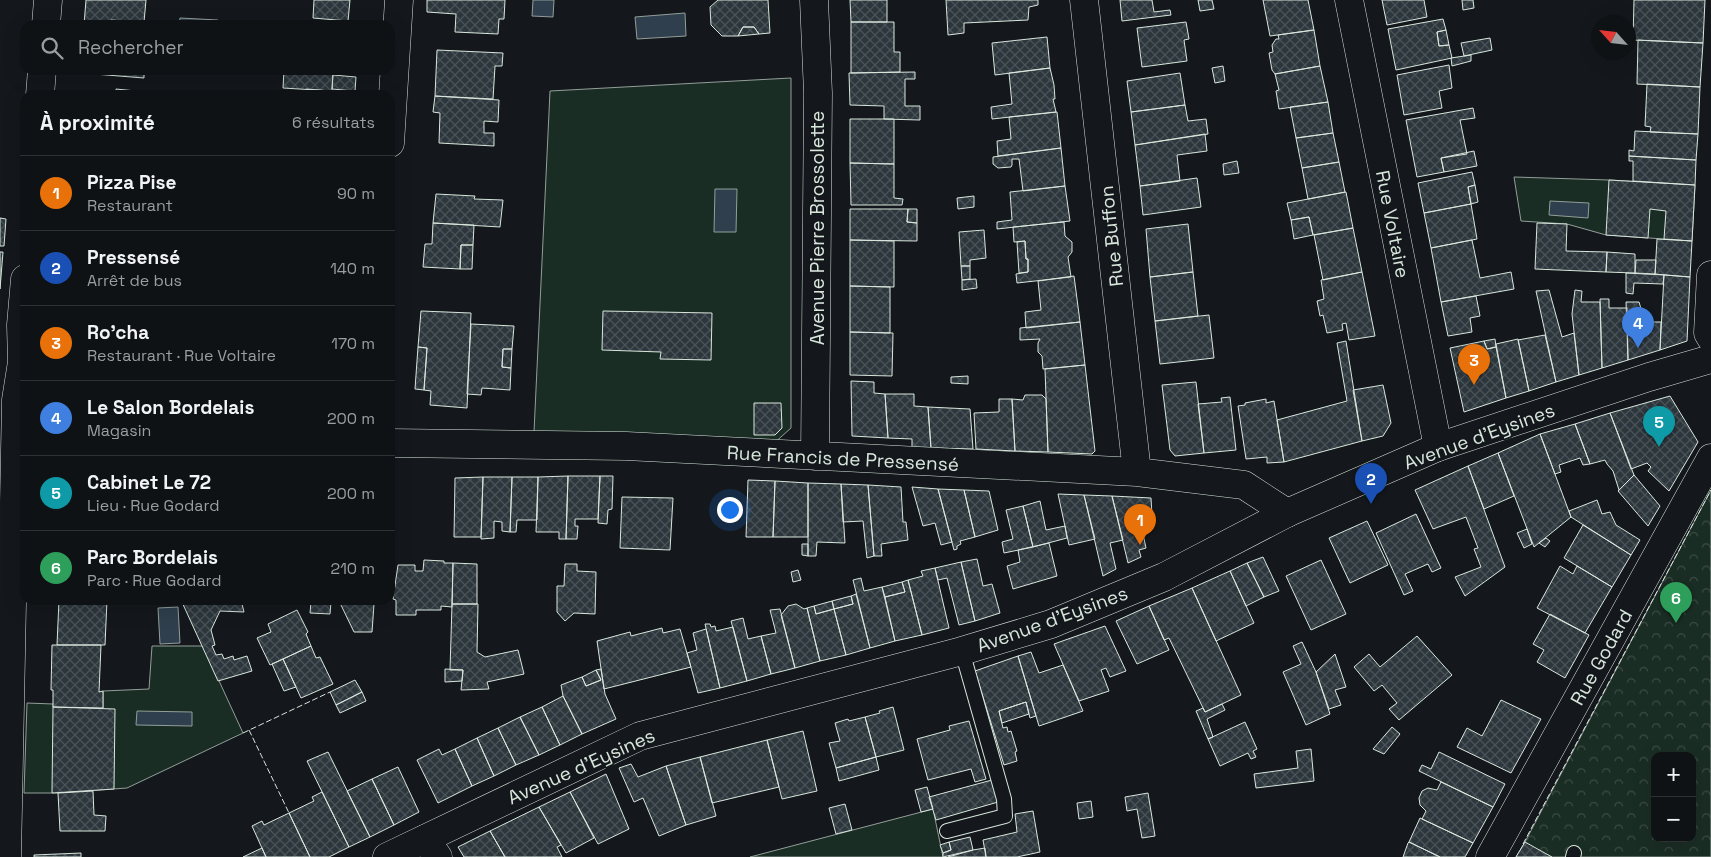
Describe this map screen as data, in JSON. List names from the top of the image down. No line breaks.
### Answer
{"streets":{"street":["Rue Voltaire","Avenue Pierre Brossolette","Rue Buffon","Avenue d'Eysines","Rue Francis de Pressensé","Rue Godard"]},"crossings":[["Rue Voltaire","Avenue d'Eysines"],["Avenue Pierre Brossolette","Rue Francis de Pressensé"],["Rue Buffon","Rue Francis de Pressensé"],["Avenue d'Eysines","Rue Francis de Pressensé"]],"north":"top left","page":{"search":"Rechercher","heading":["À proximité","6 résultats"],"list":[{"mark":"1","name":"Pizza Pise","note":"Restaurant","value":"90 m"},{"mark":"2","name":"Pressensé","note":"Arrêt de bus","value":"140 m"},{"mark":"3","name":"Ro'cha","note":"Restaurant · Rue Voltaire","value":"170 m"},{"mark":"4","name":"Le Salon Bordelais","note":"Magasin","value":"200 m"},{"mark":"5","name":"Cabinet Le 72","note":"Lieu · Rue Godard","value":"200 m"},{"mark":"6","name":"Parc Bordelais","note":"Parc · Rue Godard","value":"210 m"}],"pins":["4","3","5","2","1","6"],"map_buttons":["+","−"]}}
